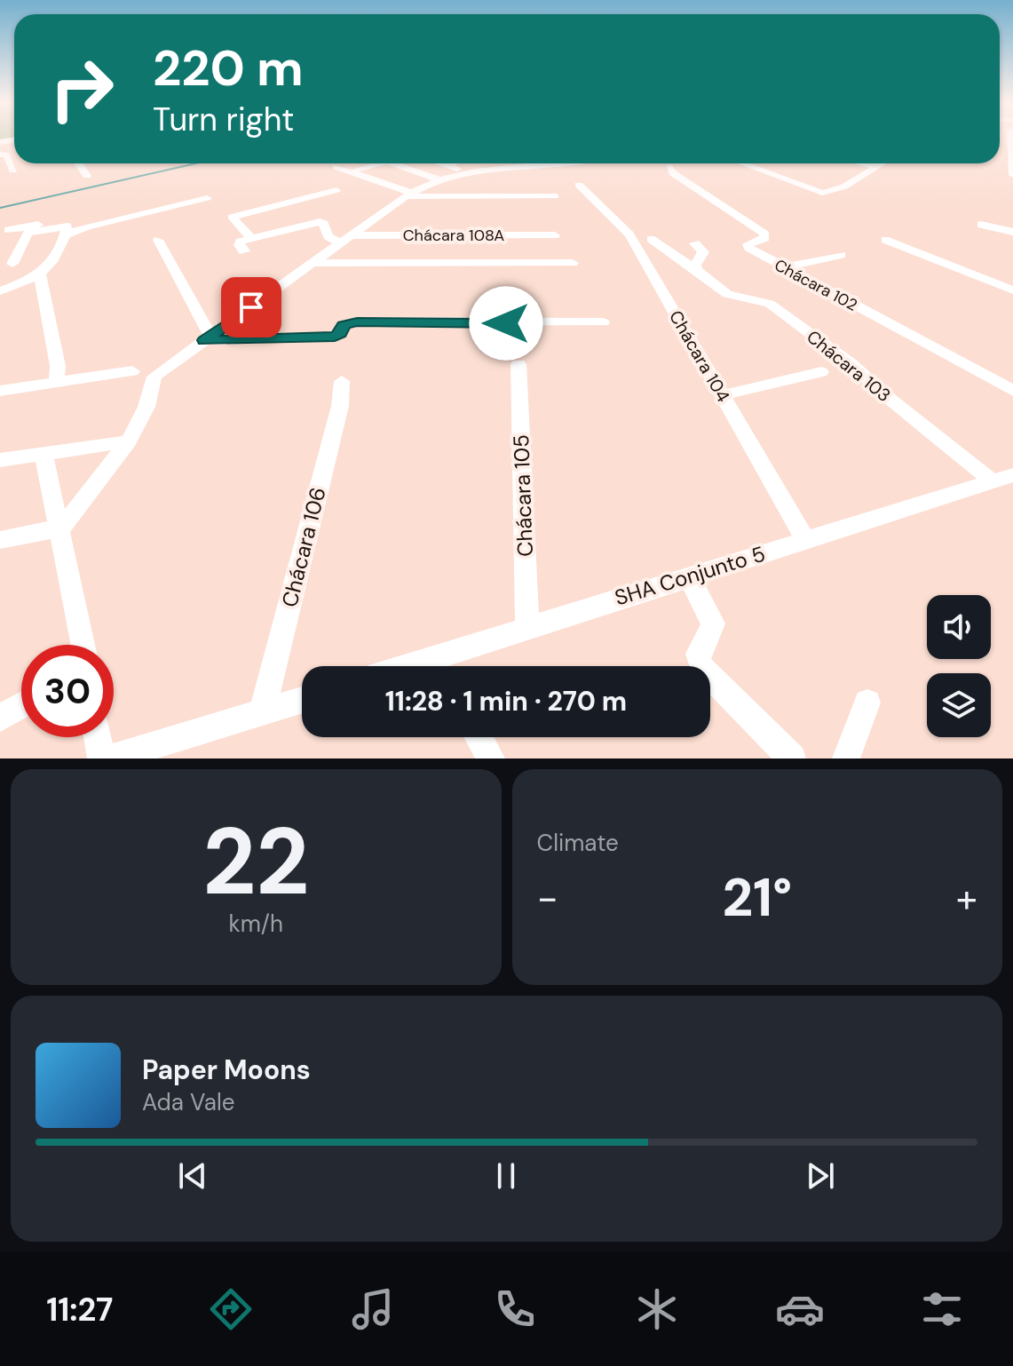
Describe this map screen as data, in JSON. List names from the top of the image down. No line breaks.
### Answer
{"streets":{"street":["Chácara 108A","Chácara 102","Chácara 104","Chácara 103","Chácara 105","Chácara 106","SHA Conjunto 5"]},"crossings":[["Chácara 104","SHA Conjunto 5"],["Chácara 103","SHA Conjunto 5"],["Chácara 105","SHA Conjunto 5"]],"page":{"turn":["220 m","Turn right"],"limit":"30","trip":"11:28 · 1 min · 270 m","tile":[["22","km/h"],"Climate"],"heat":["−","21°","+"],"song":["Paper Moons","Ada Vale"],"tabs":"11:27"}}
